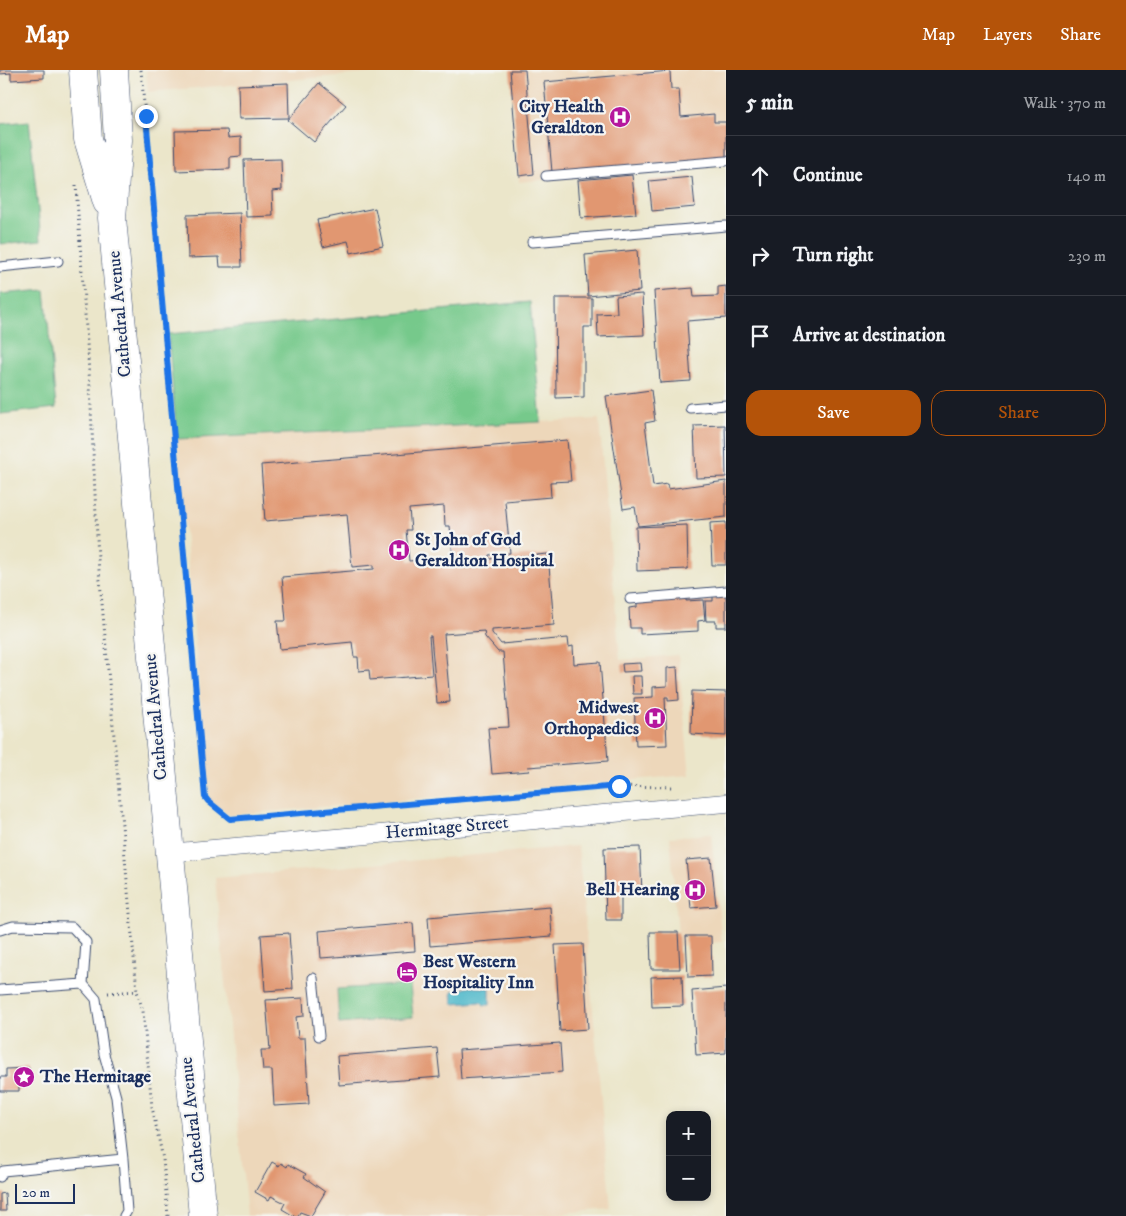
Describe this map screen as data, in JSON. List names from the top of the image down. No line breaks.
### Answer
{"streets":{"main road":["Cathedral Avenue"],"street":["Hermitage Street"]},"crossings":[["Cathedral Avenue","Hermitage Street"]],"places":{"hospital":["City Health Geraldton","St John of God Geraldton Hospital","Midwest Orthopaedics","Bell Hearing"],"hotel":["Best Western Hospitality Inn"],"place":["The Hermitage"]},"scale_bar":"20 m","page":{"header":"Map","nav":["Map","Layers","Share"],"heading":["5 min","Walk · 370 m"],"list":[["Continue","140 m"],["Turn right","230 m"],"Arrive at destination"],"buttons":["Save","Share"],"map_buttons":["+","−"],"scale":"20 m"}}
